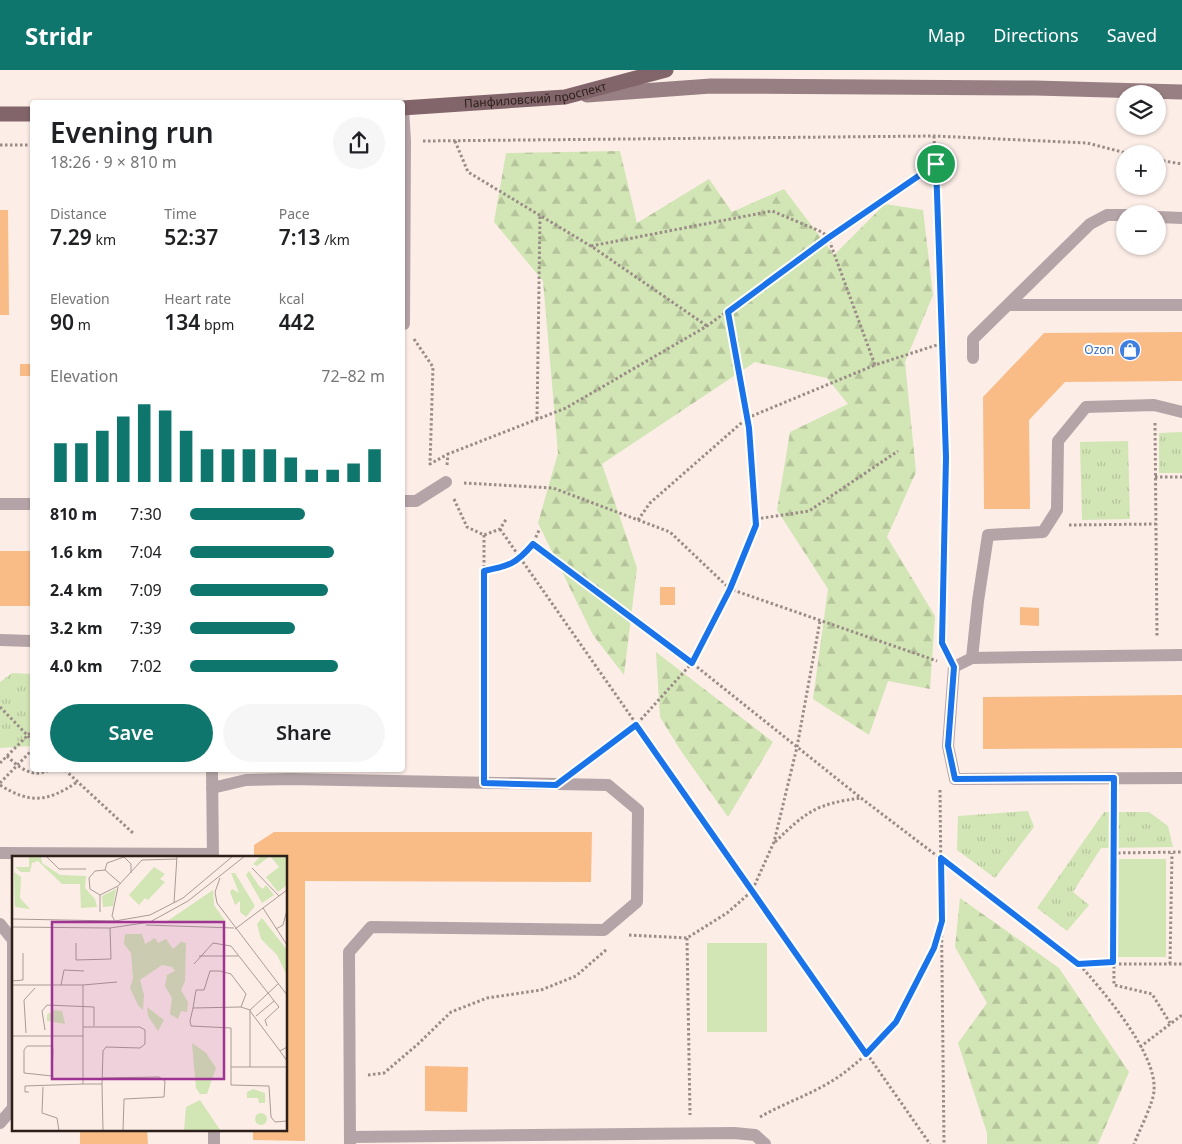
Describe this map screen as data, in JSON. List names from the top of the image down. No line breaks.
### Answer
{"streets":{"main road":["Панфиловский проспект"]},"places":{"shop":["Ozon"]},"page":{"header":"Stridr","nav":["Map","Directions","Saved"],"map_buttons":["+","−"],"heading":["Evening run","18:26 · 9 × 810 m"],"stats":[["Distance","7.29 km"],["Time","52:37"],["Pace","7:13 /km"],["Elevation","90 m"],["Heart rate","134 bpm"],["kcal","442"]],"chart":["Elevation","72–82 m"],"list":[{"name":"810 m","note":"7:30"},{"name":"1.6 km","note":"7:04"},{"name":"2.4 km","note":"7:09"},{"name":"3.2 km","note":"7:39"},{"name":"4.0 km","note":"7:02"}],"buttons":["Save","Share"]}}
